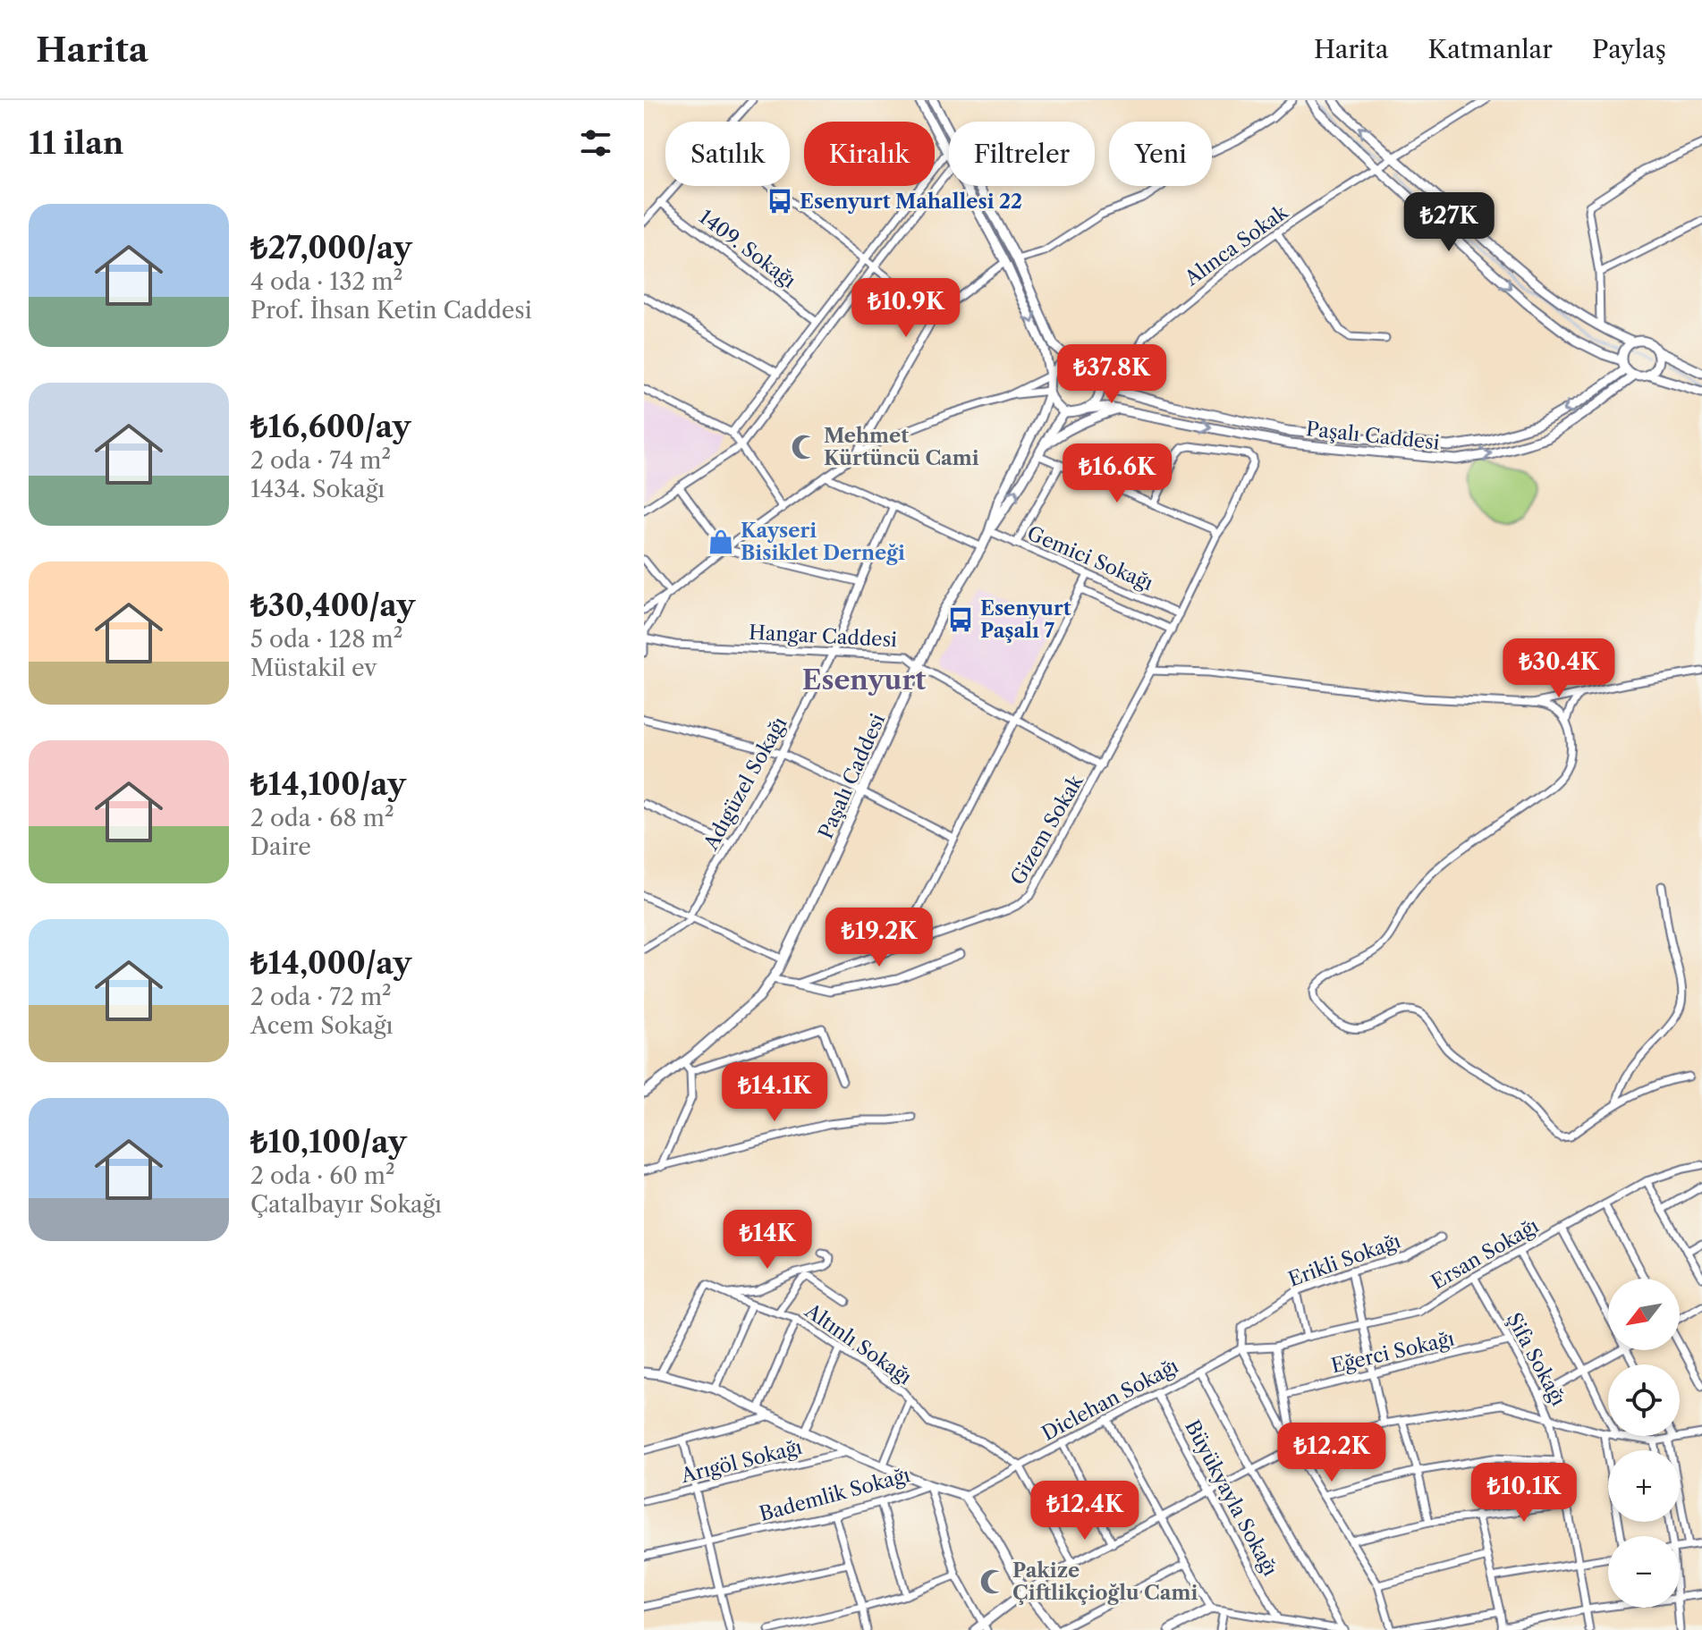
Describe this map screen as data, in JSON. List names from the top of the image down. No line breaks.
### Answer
{"streets":{"street":["Alınca Sokak","1409. Sokağı","Paşalı Caddesi","Gemici Sokağı","Hangar Caddesi","Adıgüzel Sokağı","Gizem Sokak","Ersan Sokağı","Erikli Sokağı","Altınlı Sokağı","Eğerci Sokağı","Şifa Sokağı","Diclehan Sokağı","Arıgöl Sokağı","Bademlik Sokağı","Büyükyayla Sokağı"]},"crossings":[["Paşalı Caddesi","Gemici Sokağı"],["Paşalı Caddesi","Hangar Caddesi"],["Paşalı Caddesi","Gizem Sokak"],["Gemici Sokağı","Gizem Sokak"],["Hangar Caddesi","Adıgüzel Sokağı"],["Hangar Caddesi","Gizem Sokak"],["Ersan Sokağı","Şifa Sokağı"],["Ersan Sokağı","Diclehan Sokağı"],["Erikli Sokağı","Diclehan Sokağı"],["Altınlı Sokağı","Diclehan Sokağı"],["Eğerci Sokağı","Şifa Sokağı"],["Diclehan Sokağı","Büyükyayla Sokağı"]],"districts":["Esenyurt"],"places":{"bus stop":["Esenyurt Mahallesi 22","Esenyurt Paşalı 7"],"mosque":["Mehmet Kürtüncü Cami","Pakize Çiftlikçioğlu Cami"],"shop":["Kayseri Bisiklet Derneği"]},"north":"bottom left","page":{"header":"Harita","nav":["Harita","Katmanlar","Paylaş"],"heading":"11 ilan","chip":["Satılık","Kiralık","Filtreler","Yeni"],"list":[{"name":"₺27,000/ay","note":"4 oda · 132 m² · Prof. İhsan Ketin Caddesi"},{"name":"₺16,600/ay","note":"2 oda · 74 m² · 1434. Sokağı"},{"name":"₺30,400/ay","note":"5 oda · 128 m² · Müstakil ev"},{"name":"₺14,100/ay","note":"2 oda · 68 m² · Daire"},{"name":"₺14,000/ay","note":"2 oda · 72 m² · Acem Sokağı"},{"name":"₺10,100/ay","note":"2 oda · 60 m² · Çatalbayır Sokağı"}],"price":["₺27K","₺10.9K","₺37.8K","₺16.6K","₺30.4K","₺19.2K","₺14.1K","₺14K","₺12.2K","₺10.1K","₺12.4K"],"map_buttons":["+","−"]}}
